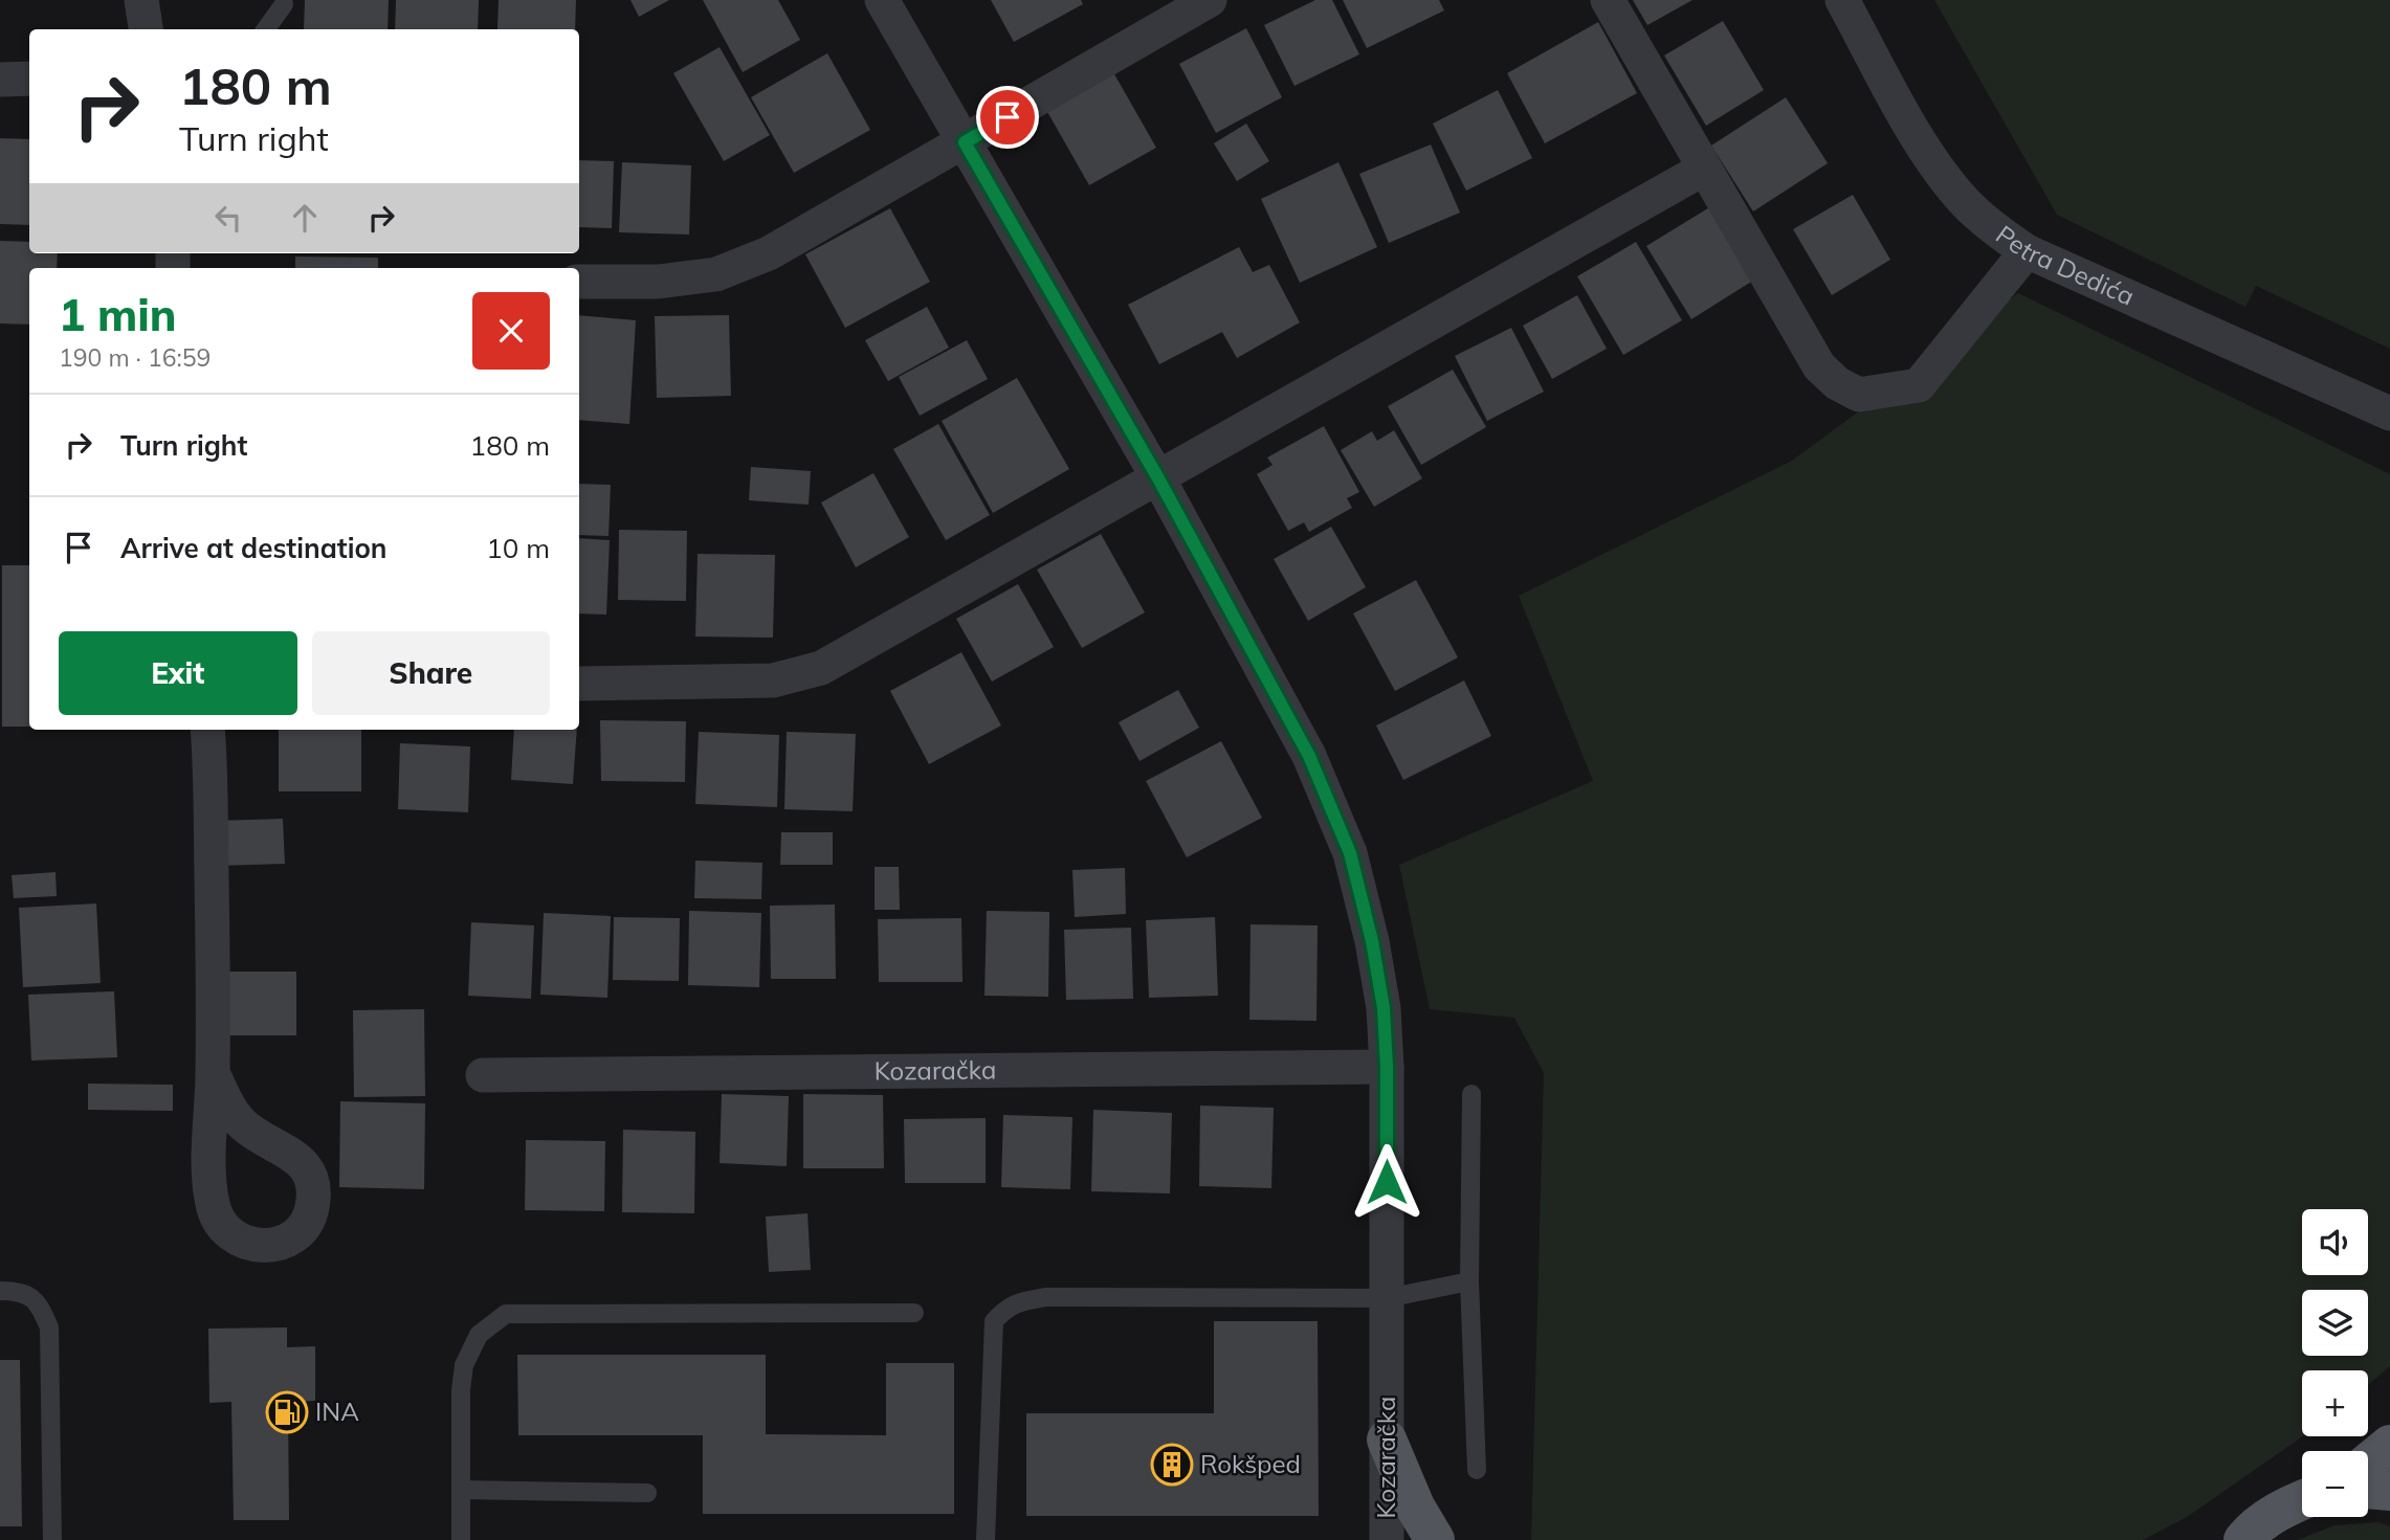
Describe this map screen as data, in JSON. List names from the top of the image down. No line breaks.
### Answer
{"streets":{"street":["Petra Dedića","Kozaračka"]},"places":{"fuel station":["INA"],"building":["Rokšped"]},"page":{"turn":["180 m","Turn right"],"heading":["1 min","190 m · 16:59"],"list":[{"name":"Turn right","value":"180 m"},{"name":"Arrive at destination","value":"10 m"}],"buttons":["Exit","Share"],"map_buttons":["+","−"]}}
